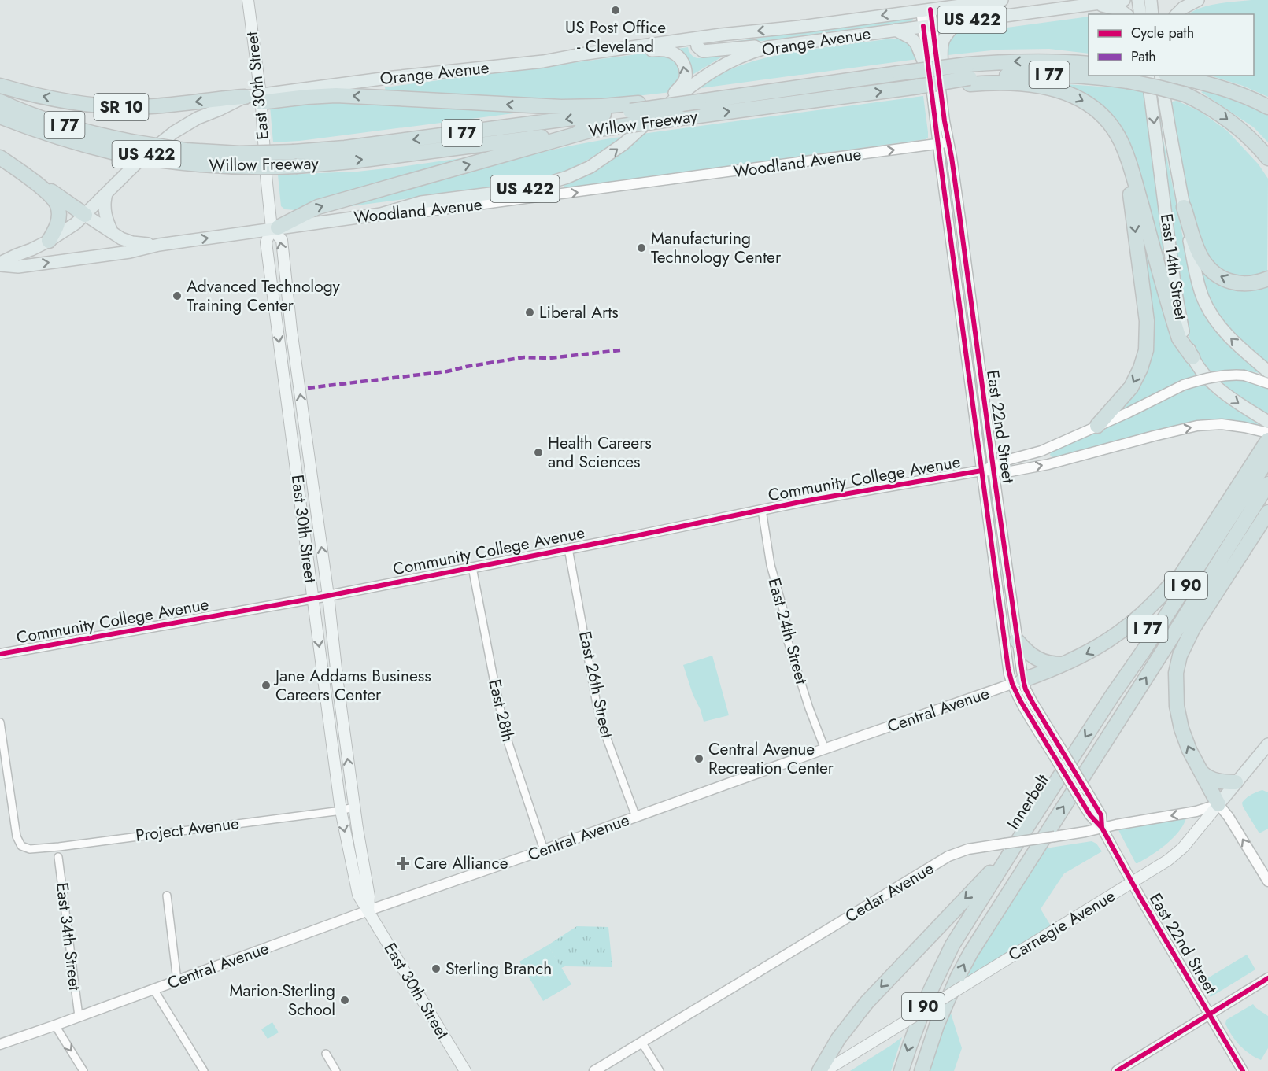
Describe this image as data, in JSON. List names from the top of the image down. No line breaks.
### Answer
{"streets":{"highway":["I 77","SR 10","Willow Freeway","I 90","Innerbelt"],"main road":["US 422","Orange Avenue","East 30th Street","Woodland Avenue","East 14th Street","Carnegie Avenue"],"street":["East 22nd Street","Community College Avenue","East 24th Street","East 26th Street","Central Avenue","East 28th","Project Avenue","Cedar Avenue","East 34th Street"]},"crossings":[["Orange Avenue","East 30th Street"],["Orange Avenue","Woodland Avenue"],["Orange Avenue","East 22nd Street"],["I 77","Willow Freeway"],["I 77","Innerbelt"],["East 30th Street","Woodland Avenue"],["East 30th Street","Community College Avenue"],["East 30th Street","Central Avenue"],["East 30th Street","Project Avenue"],["SR 10","Woodland Avenue"],["Woodland Avenue","East 22nd Street"],["East 22nd Street","Community College Avenue"],["East 22nd Street","Central Avenue"],["East 22nd Street","Cedar Avenue"],["East 22nd Street","Carnegie Avenue"],["Community College Avenue","East 24th Street"],["Community College Avenue","East 26th Street"],["Community College Avenue","East 28th"],["East 24th Street","Central Avenue"],["East 26th Street","Central Avenue"],["Central Avenue","East 28th"],["Central Avenue","East 34th Street"],["Innerbelt","Cedar Avenue"],["Cedar Avenue","Carnegie Avenue"]],"one_way":["Woodland Avenue"],"places":{"other":["US Post Office - Cleveland","Manufacturing Technology Center","Advanced Technology Training Center","Liberal Arts","Health Careers and Sciences","Jane Addams Business Careers Center","Central Avenue Recreation Center","Sterling Branch","Marion-Sterling School"],"health":["Care Alliance"]},"legend":["Cycle path","Path"]}
